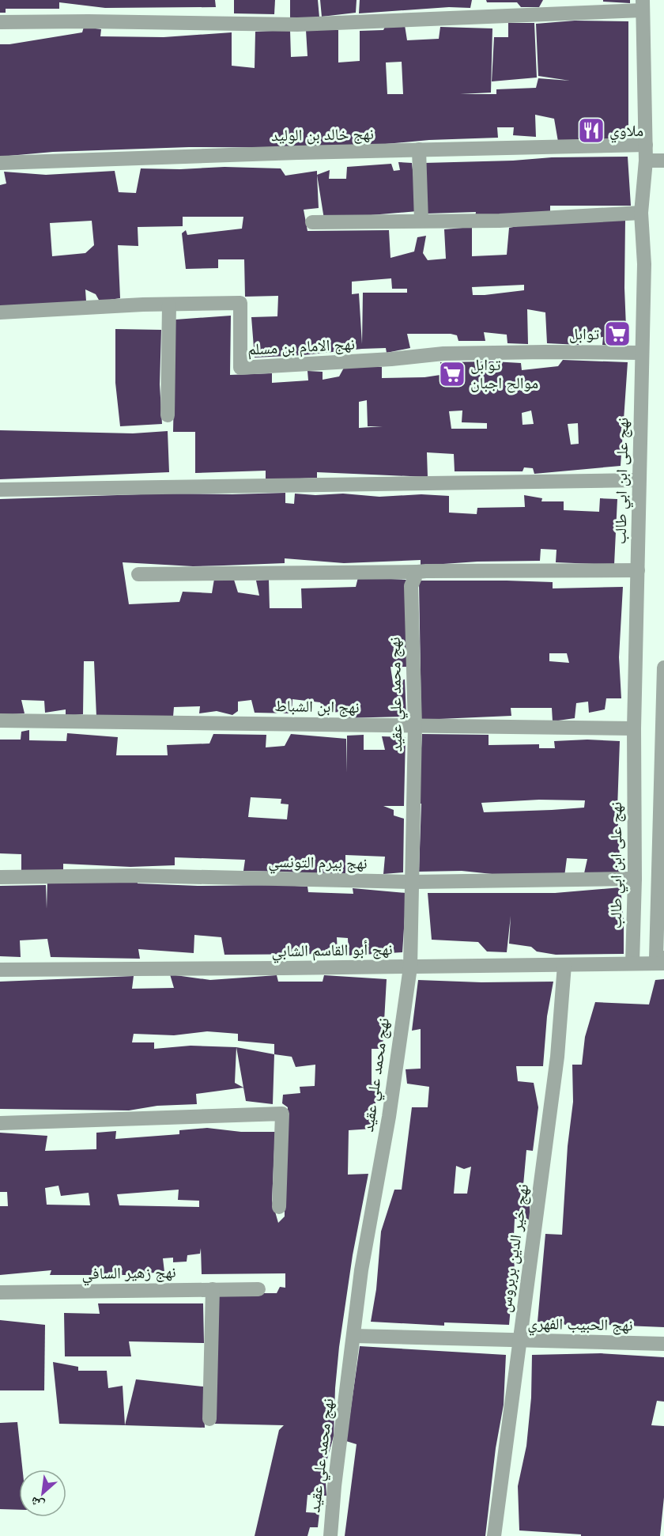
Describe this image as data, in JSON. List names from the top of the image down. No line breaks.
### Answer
{"streets":{"street":["نهج خالد بن الوليد","نهج الامام بن مسلم","نهج على ابن ابي طالب","نهج محمد علي عقيد","نهج ابن الشباط","نهج بيرم التونسي","نهج أبو القاسم الشابي","نهج خير الدين بربروس","نهج زهير السافي","نهج الحبيب الفهري"]},"crossings":[["نهج خالد بن الوليد","نهج على ابن ابي طالب"],["نهج الامام بن مسلم","نهج على ابن ابي طالب"],["نهج على ابن ابي طالب","نهج ابن الشباط"],["نهج على ابن ابي طالب","نهج بيرم التونسي"],["نهج على ابن ابي طالب","نهج أبو القاسم الشابي"],["نهج محمد علي عقيد","نهج ابن الشباط"],["نهج محمد علي عقيد","نهج بيرم التونسي"],["نهج محمد علي عقيد","نهج أبو القاسم الشابي"],["نهج محمد علي عقيد","نهج الحبيب الفهري"],["نهج أبو القاسم الشابي","نهج خير الدين بربروس"],["نهج خير الدين بربروس","نهج الحبيب الفهري"]],"places":{"restaurant":["ملاوي"],"supermarket":["توابل","توابل موالح اجبان"]},"north":"bottom left"}
